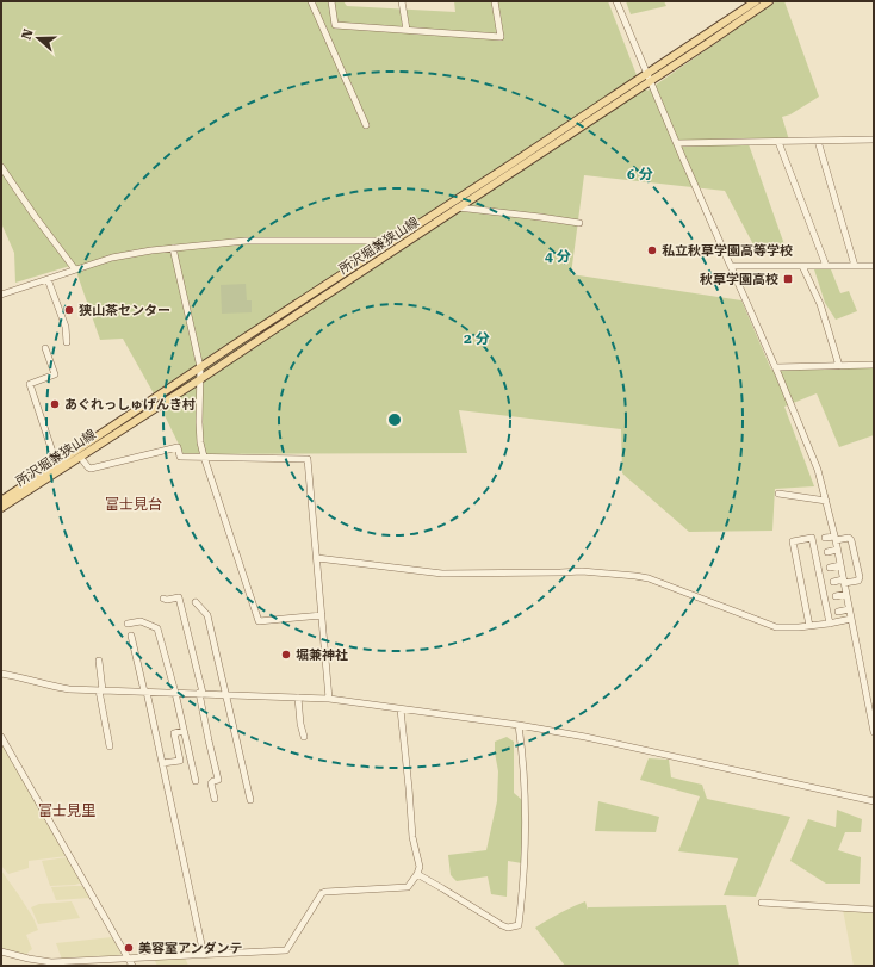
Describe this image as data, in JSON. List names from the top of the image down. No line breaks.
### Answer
{"streets":{"main road":["所沢堀兼狭山線"]},"districts":["富士見台","富士見里"],"places":{"other":["私立秋草学園高等学校","狭山茶センター","あぐれっしゅげんき村","堀兼神社","美容室アンダンテ"],"transit":["秋草学園高校"]},"north":"left","rings":["6 分","4 分","2 分"]}
